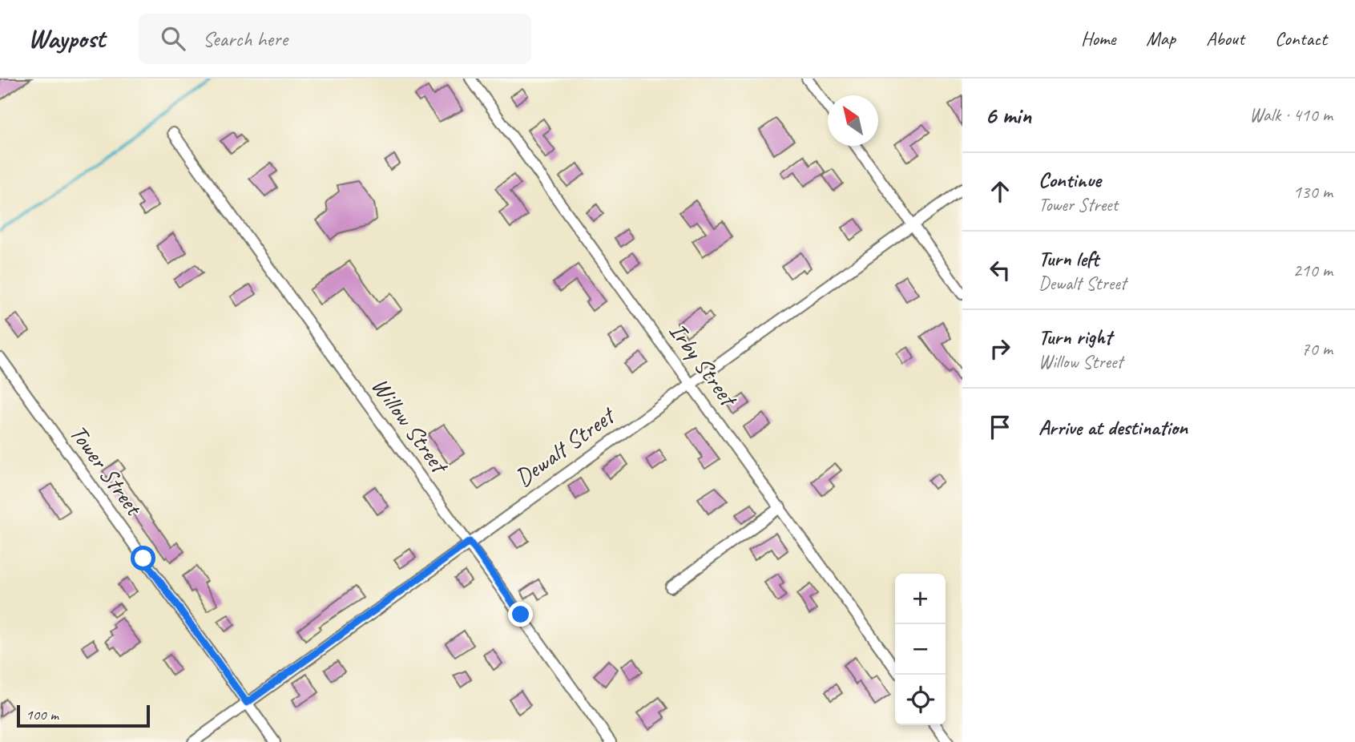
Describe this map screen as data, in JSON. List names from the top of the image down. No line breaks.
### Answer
{"streets":{"street":["Irby Street","Willow Street","Dewalt Street","Tower Street"]},"crossings":[["Irby Street","Dewalt Street"],["Willow Street","Dewalt Street"],["Dewalt Street","Tower Street"]],"scale_bar":"100 m","north":"top left","page":{"header":"Waypost","search":"Search here","nav":["Home","Map","About","Contact"],"heading":["6 min","Walk · 410 m"],"list":[["Continue","Tower Street","130 m"],["Turn left","Dewalt Street","210 m"],["Turn right","Willow Street","70 m"],"Arrive at destination"],"map_buttons":["+","−"],"scale":"100 m"}}
